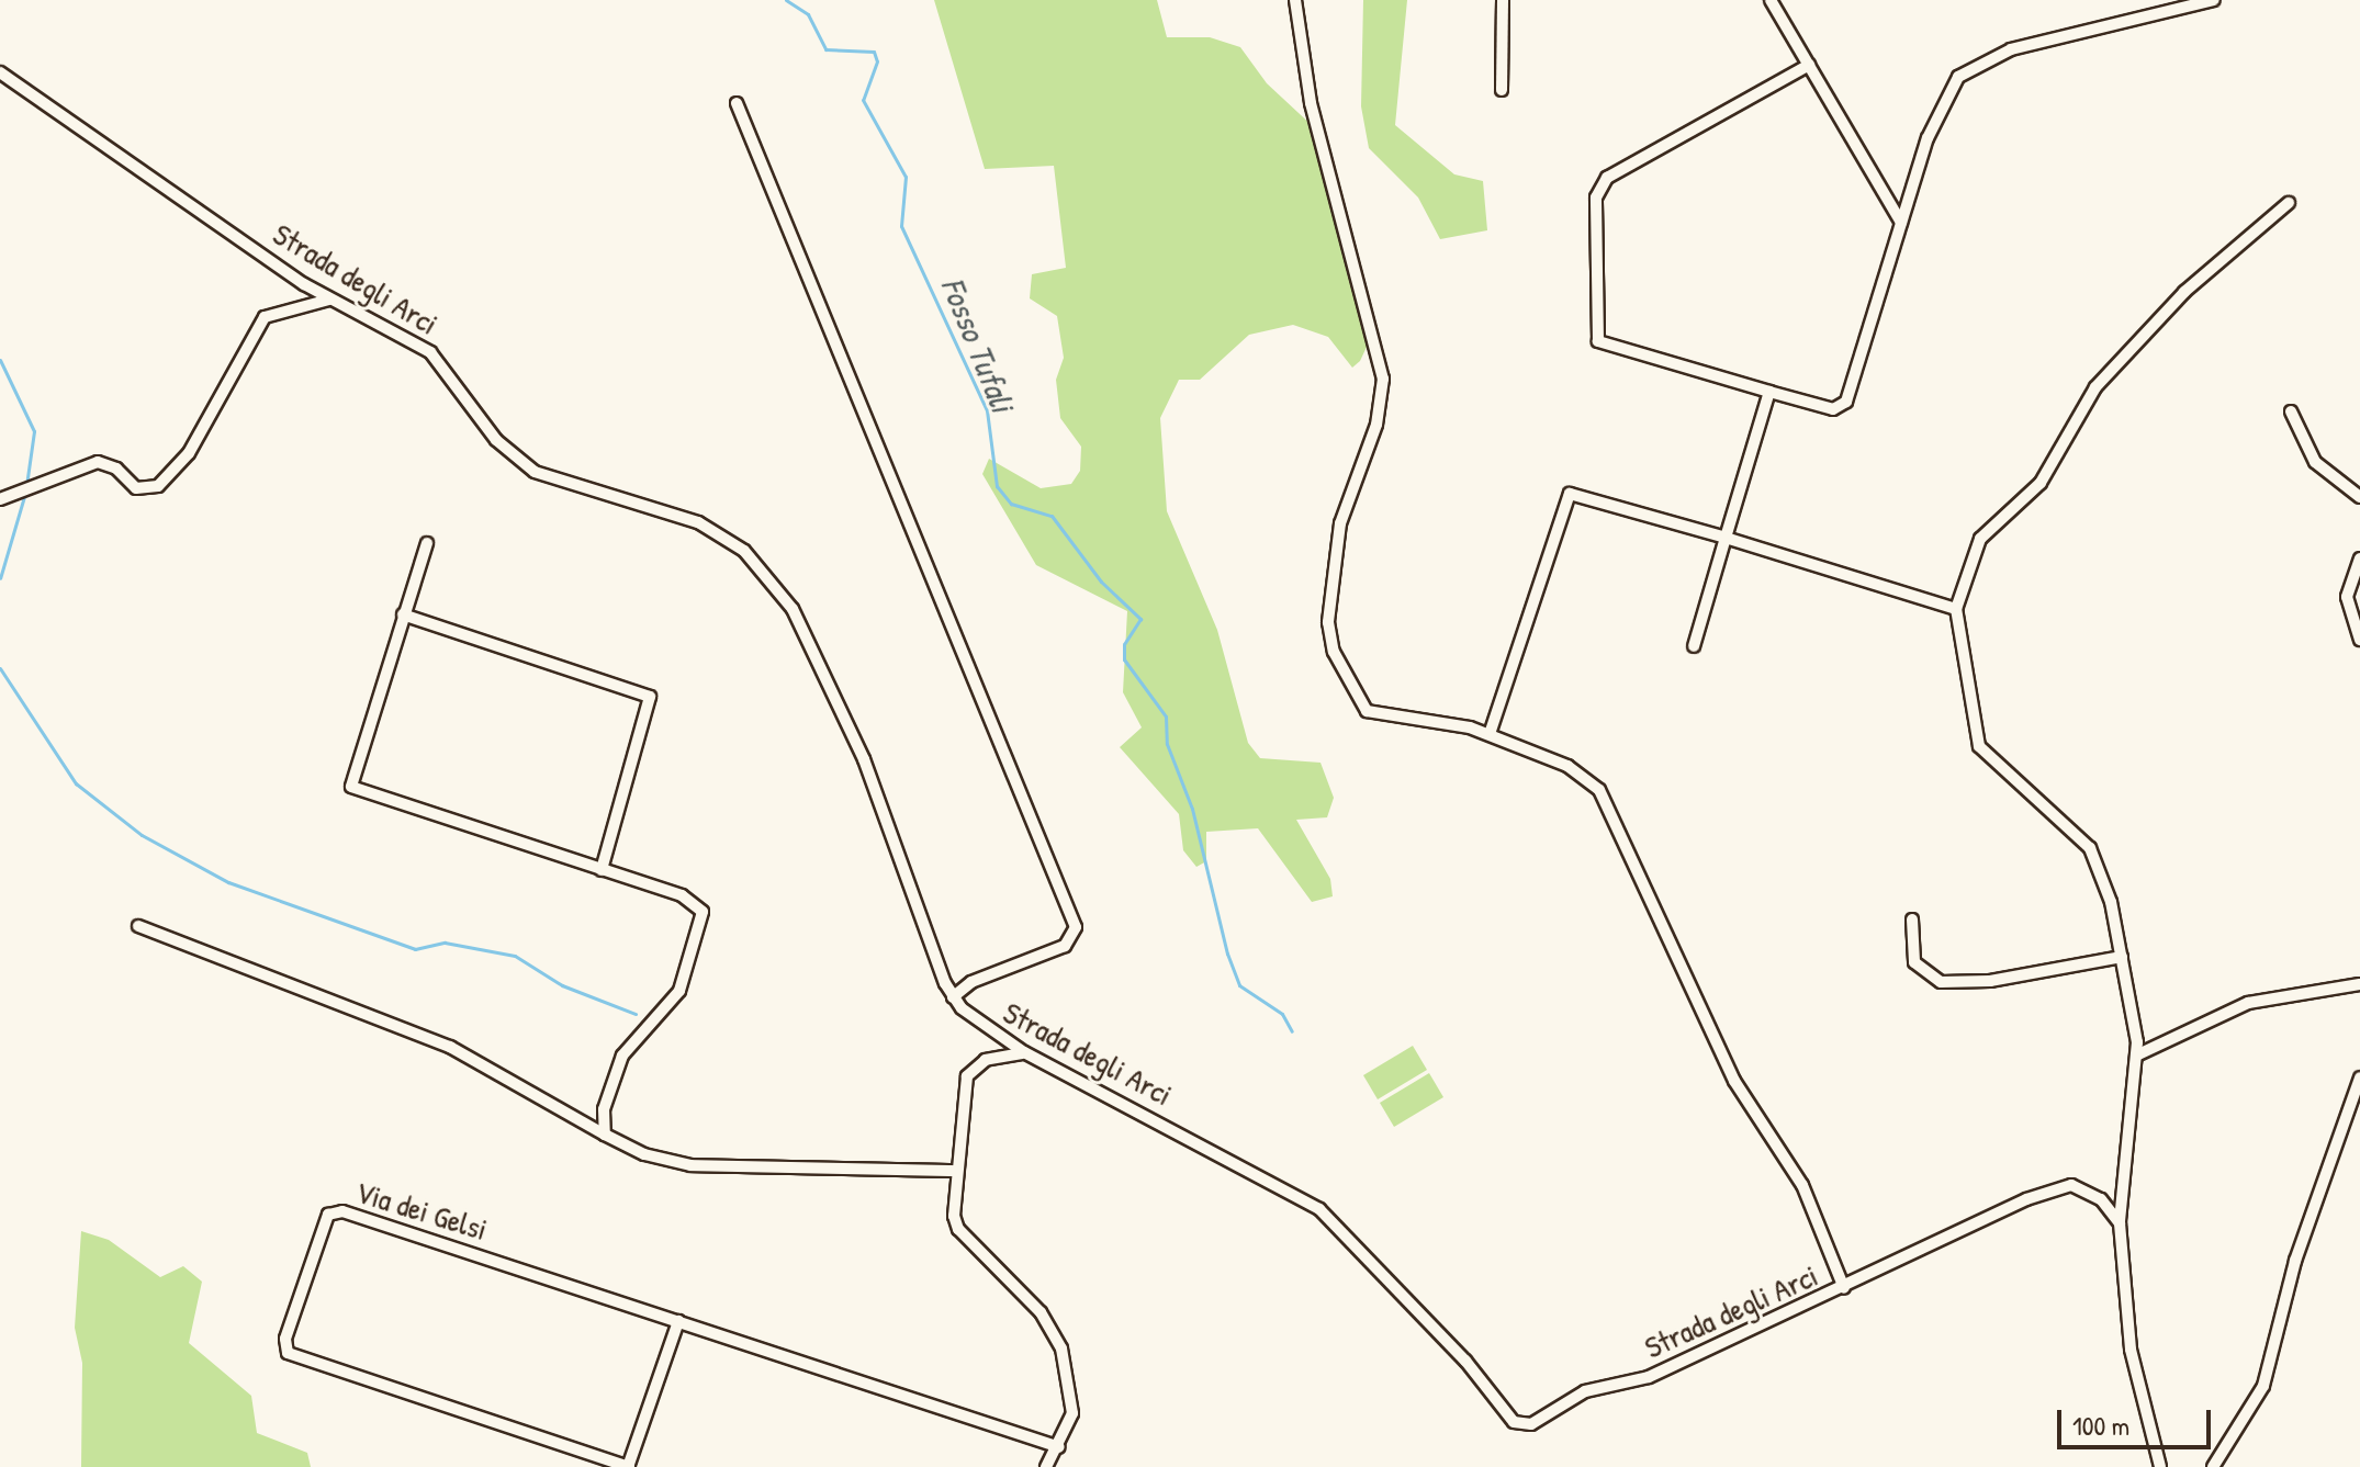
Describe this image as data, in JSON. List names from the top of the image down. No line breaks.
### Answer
{"streets":{"street":["Strada degli Arci","Via dei Gelsi"]},"water":["Fosso Tufali"],"scale_bar":"100 m"}
